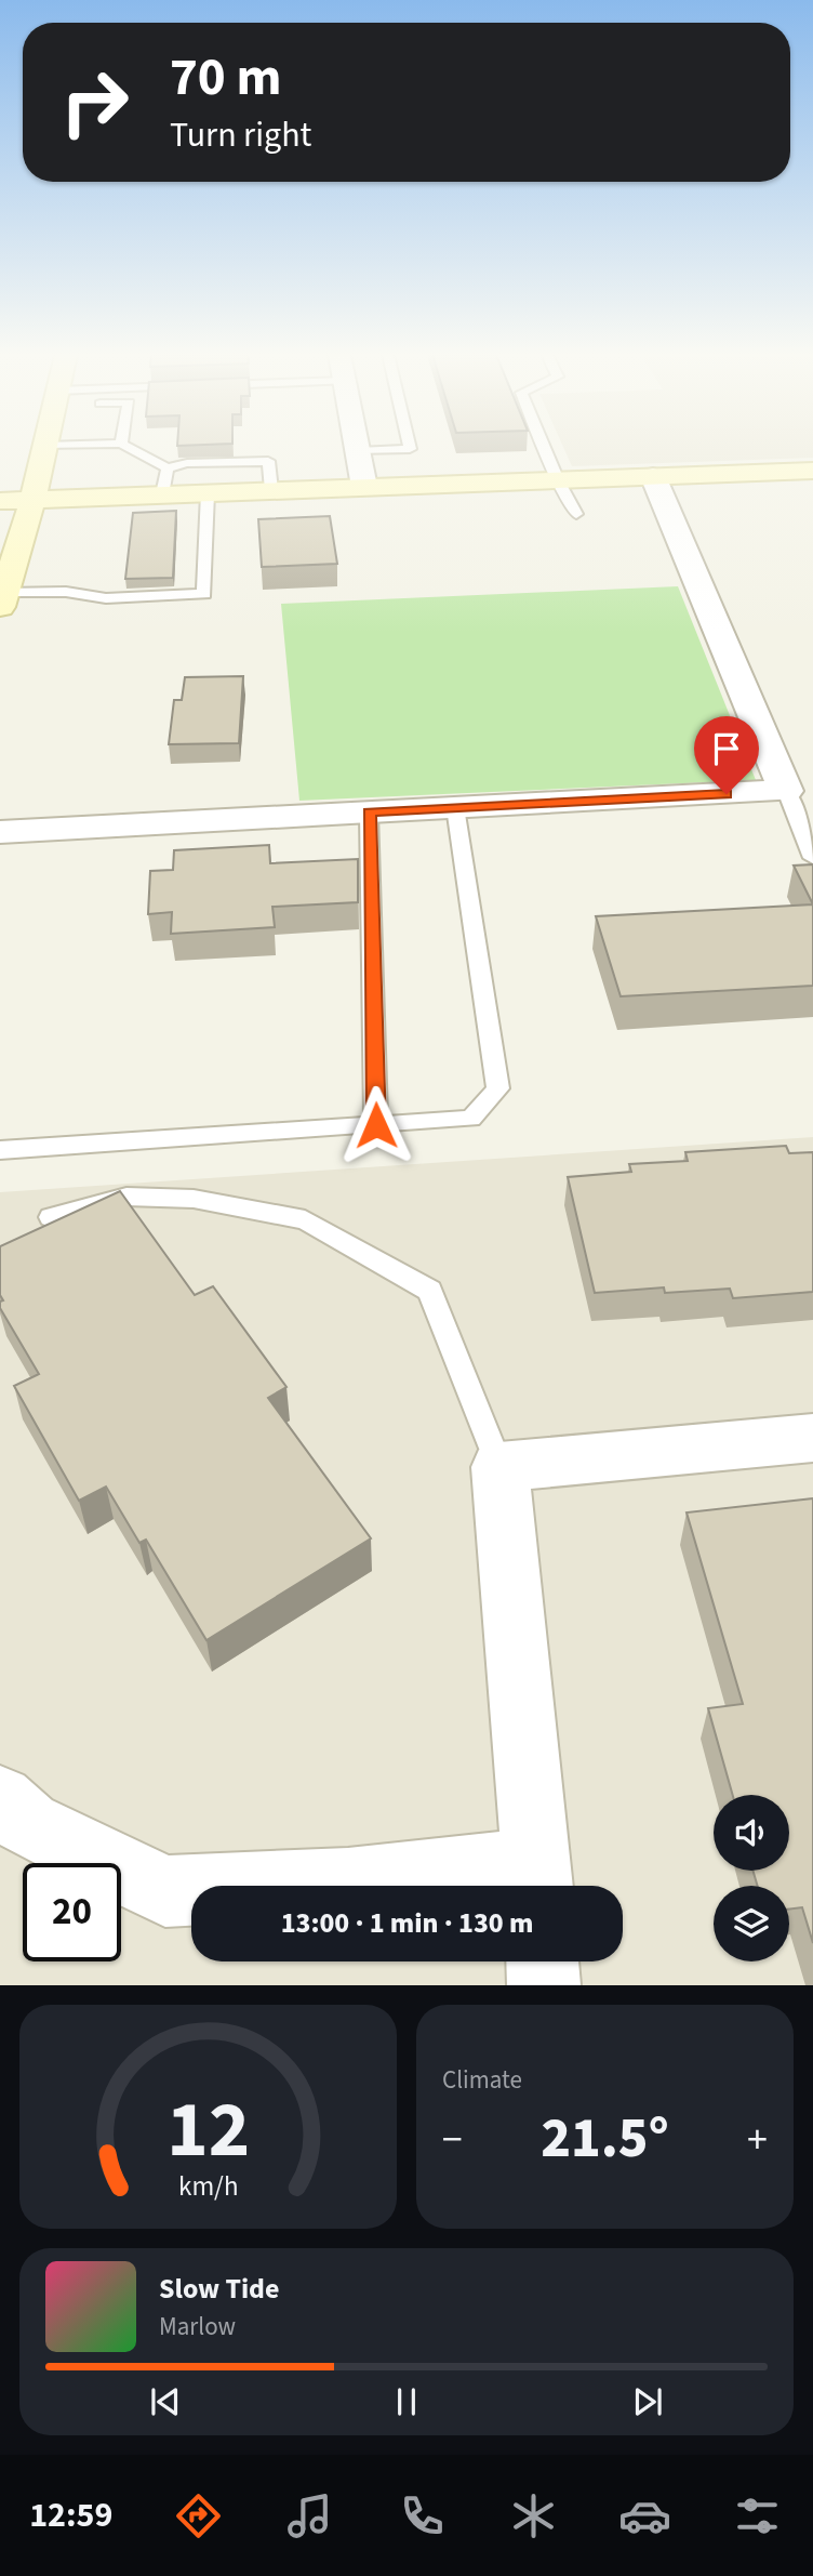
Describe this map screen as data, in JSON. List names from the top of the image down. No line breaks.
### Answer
{"page":{"turn":["70 m","Turn right"],"limit":"20","trip":"13:00 · 1 min · 130 m","tile":"Climate","heat":["−","21.5°","+"],"song":["Slow Tide","Marlow"],"tabs":"12:59","gauge":["12","km/h"]}}
